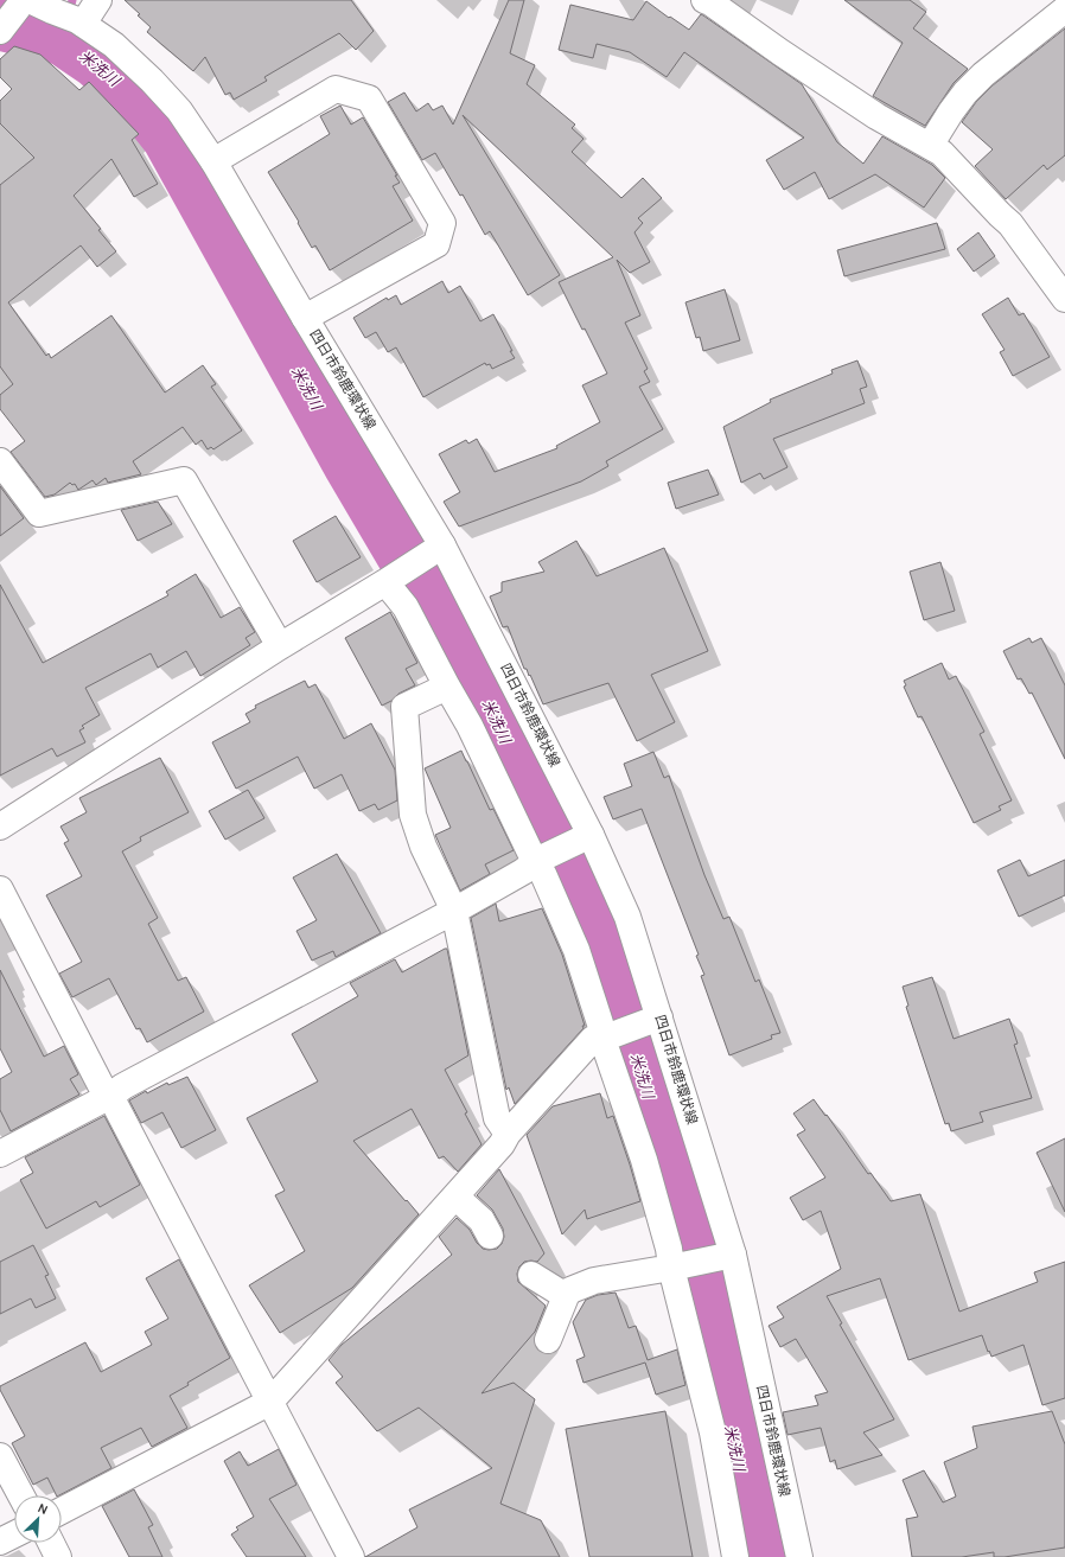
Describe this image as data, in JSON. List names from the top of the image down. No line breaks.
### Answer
{"streets":{"street":["四日市鈴鹿環状線"]},"water":["米洗川"],"north":"top right"}
